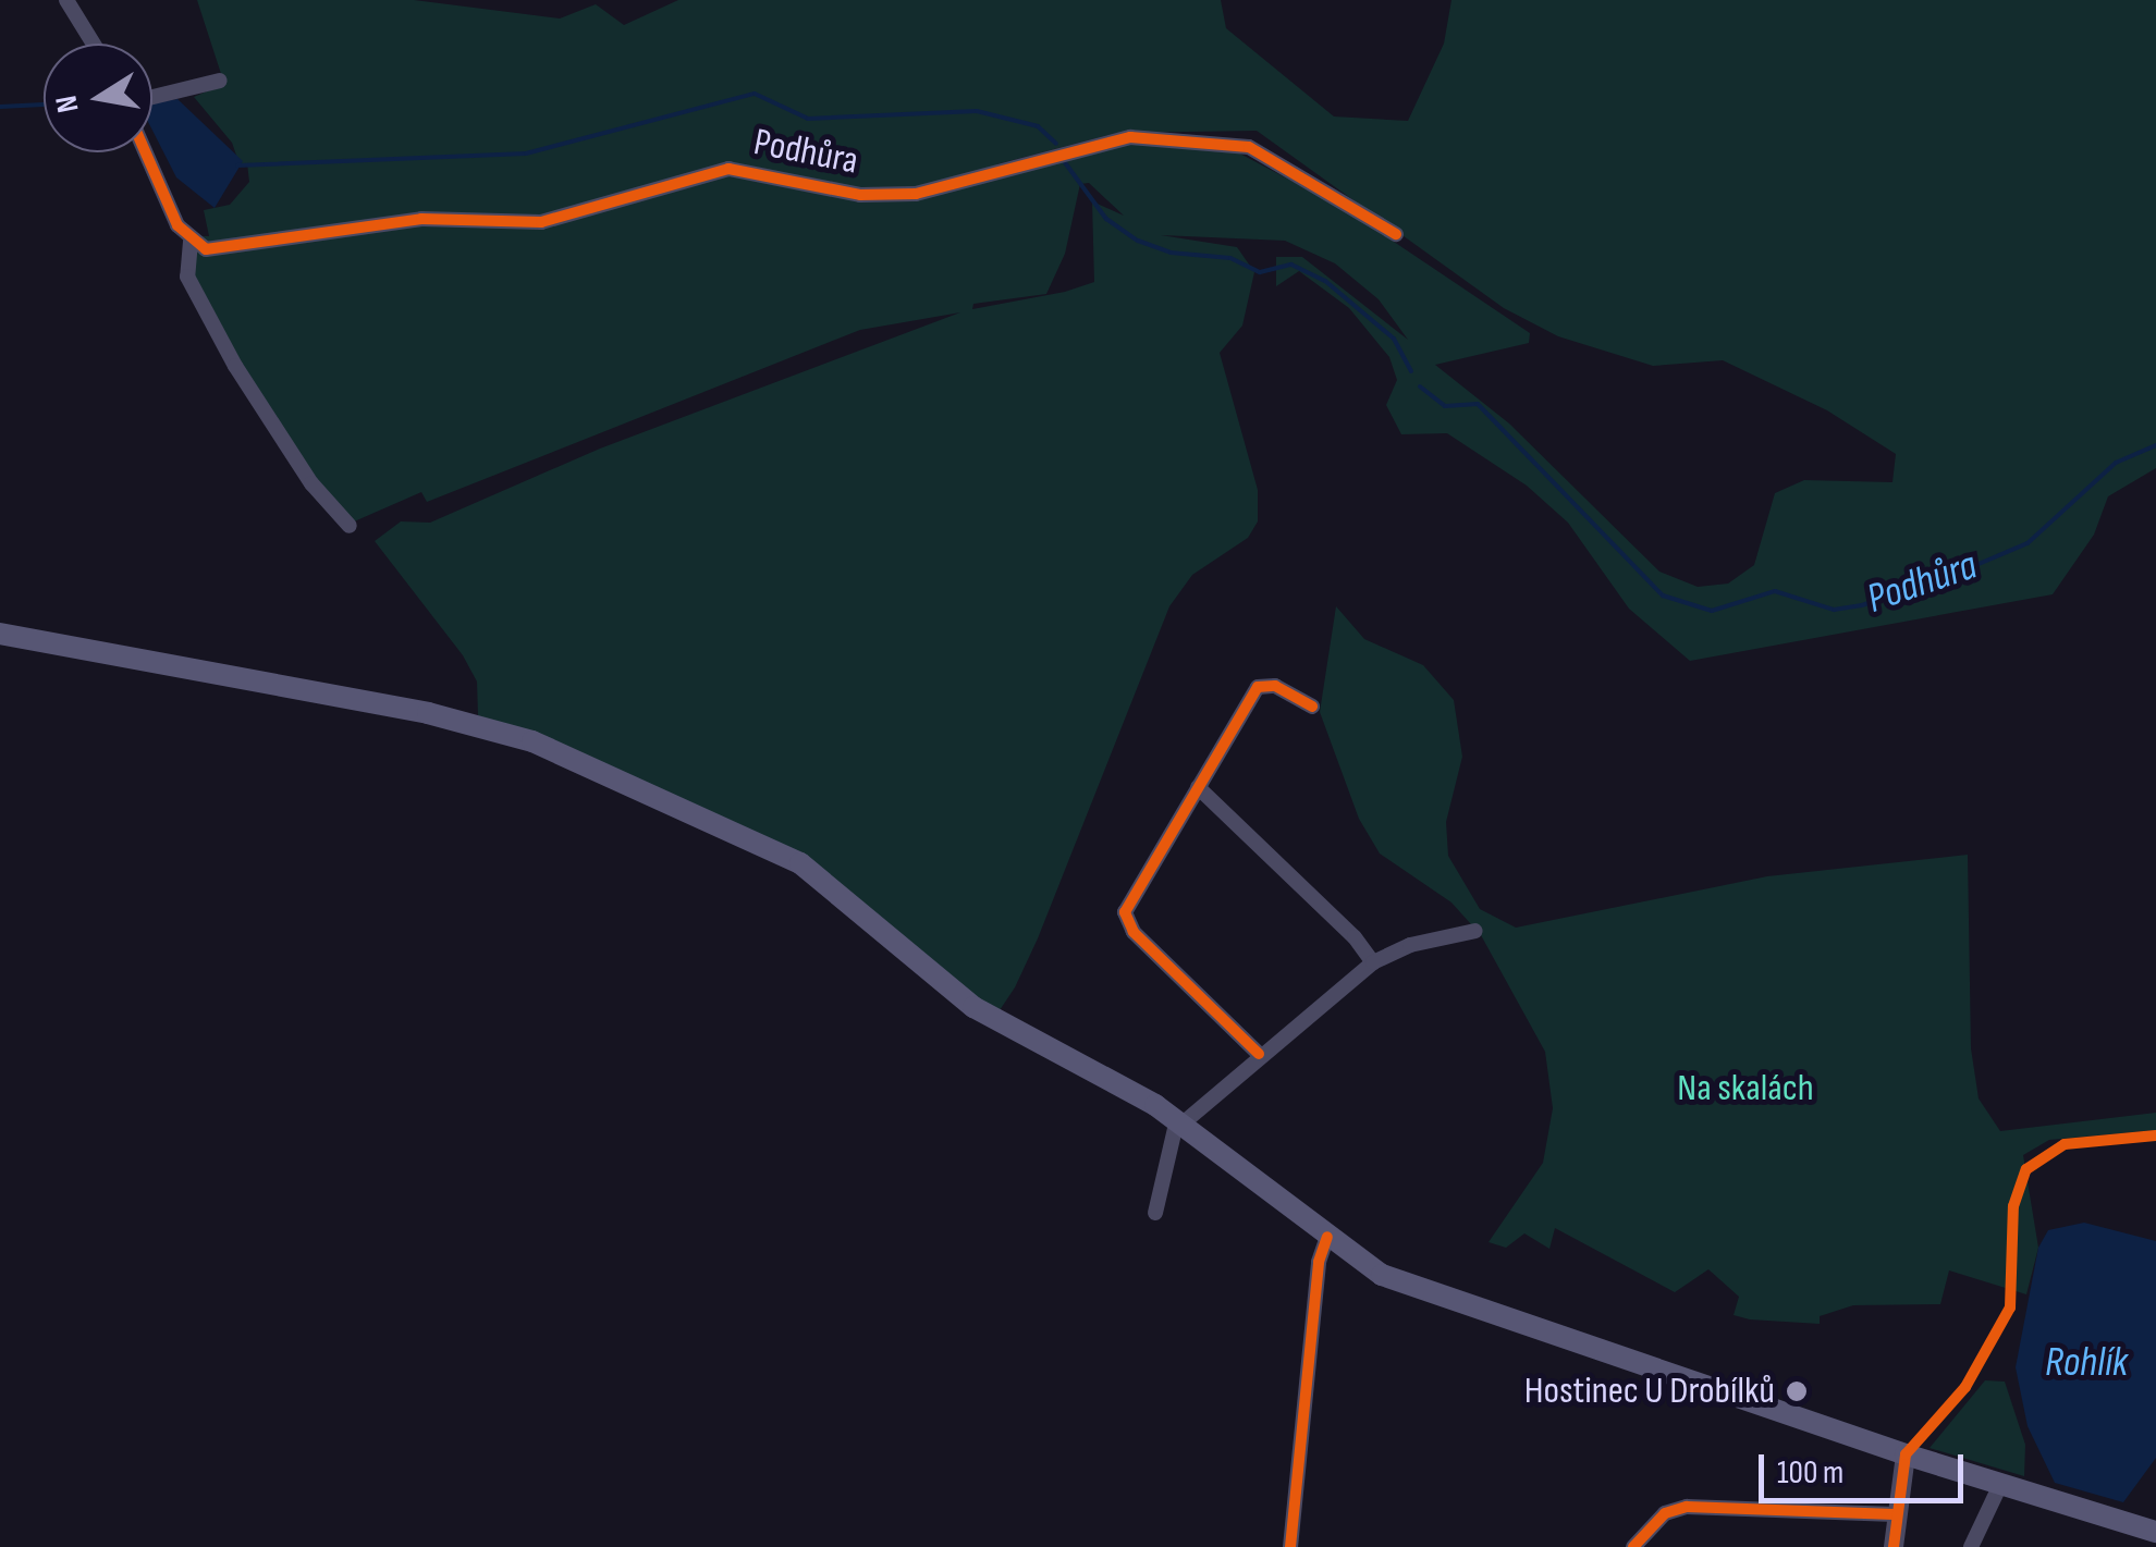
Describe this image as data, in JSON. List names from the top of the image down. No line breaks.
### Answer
{"streets":{"street":["Podhůra"]},"water":["Podhůra","Rohlík"],"parks":["Na skalách"],"places":["Hostinec U Drobílků"],"scale_bar":"100 m","north":"left"}
